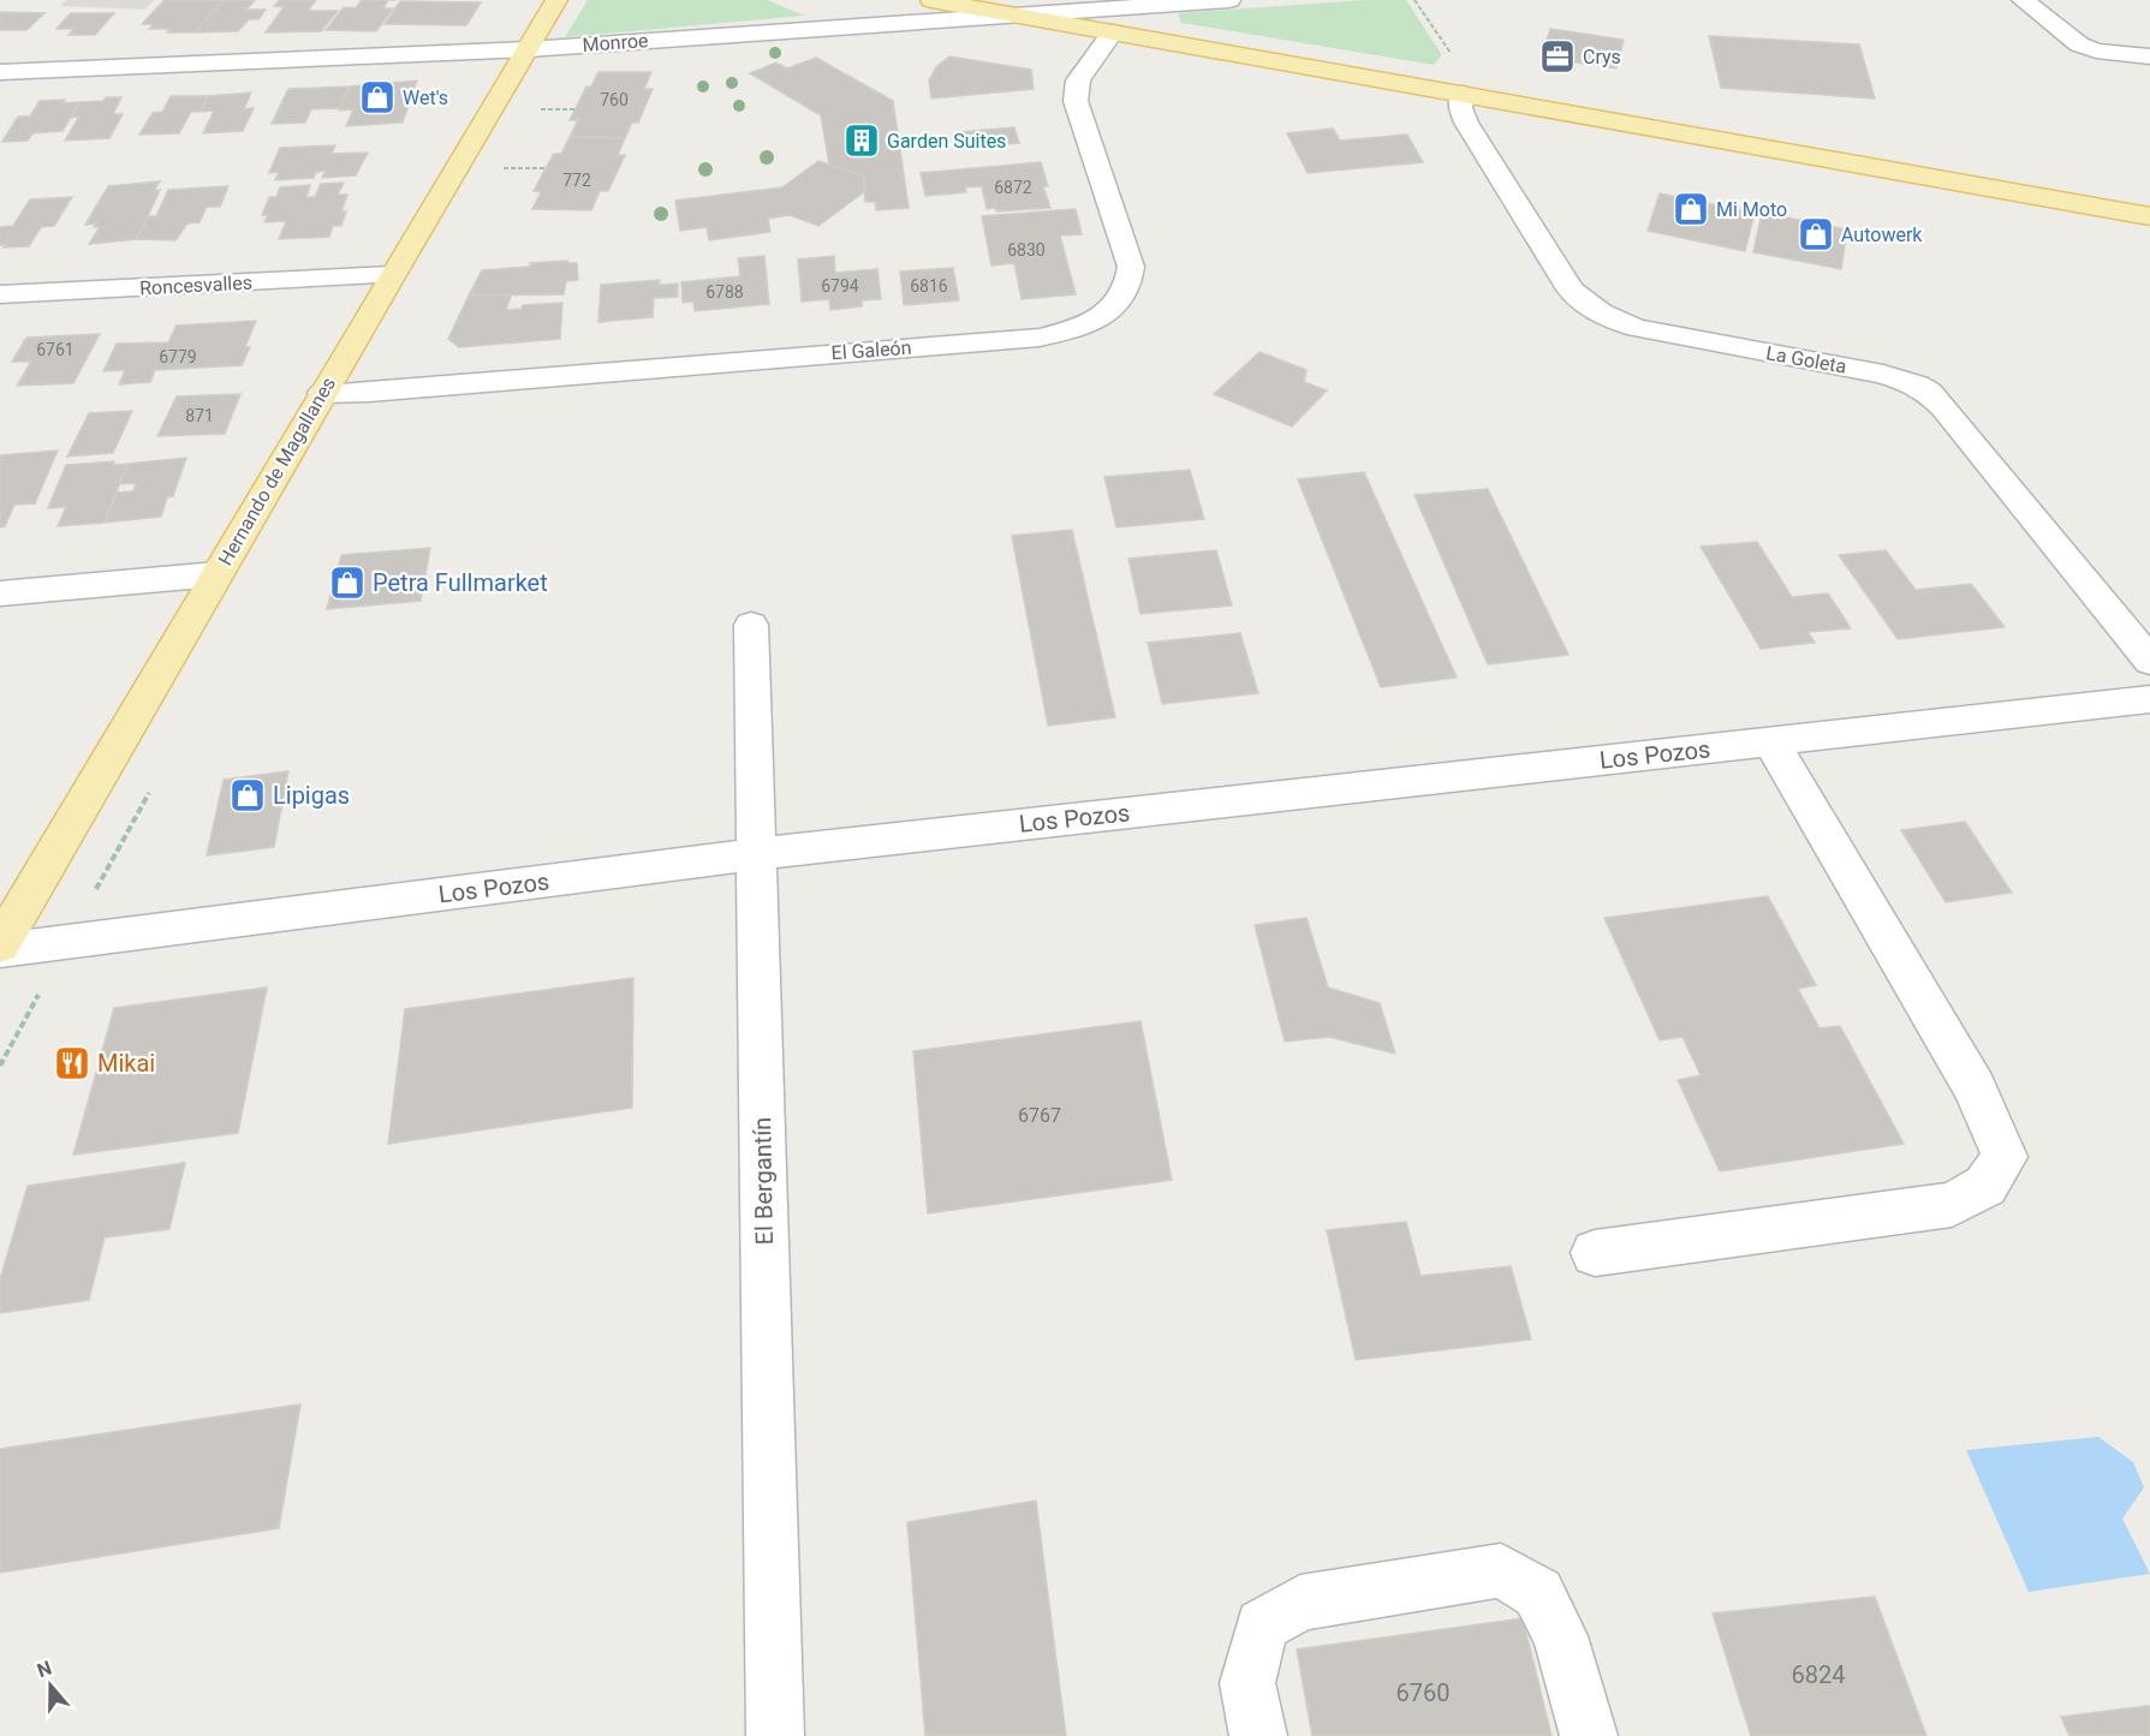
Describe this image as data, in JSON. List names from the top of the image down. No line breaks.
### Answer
{"streets":{"main road":["Hernando de Magallanes"],"street":["Monroe","Roncesvalles","El Galeón","La Goleta","Los Pozos","El Bergantín"]},"crossings":[["Monroe","Hernando de Magallanes"],["Roncesvalles","Hernando de Magallanes"],["El Galeón","Hernando de Magallanes"],["Hernando de Magallanes","Los Pozos"],["Los Pozos","El Bergantín"]],"places":{"office":["Crys"],"shop":["Wet's","Mi Moto","Autowerk","Petra Fullmarket","Lipigas"],"building":["Garden Suites"],"restaurant":["Mikai"]},"house_numbers":["760","772","6872","6830","6794","6816","6788","6761","6779","871","6767","6824","6760"],"north":"top"}
